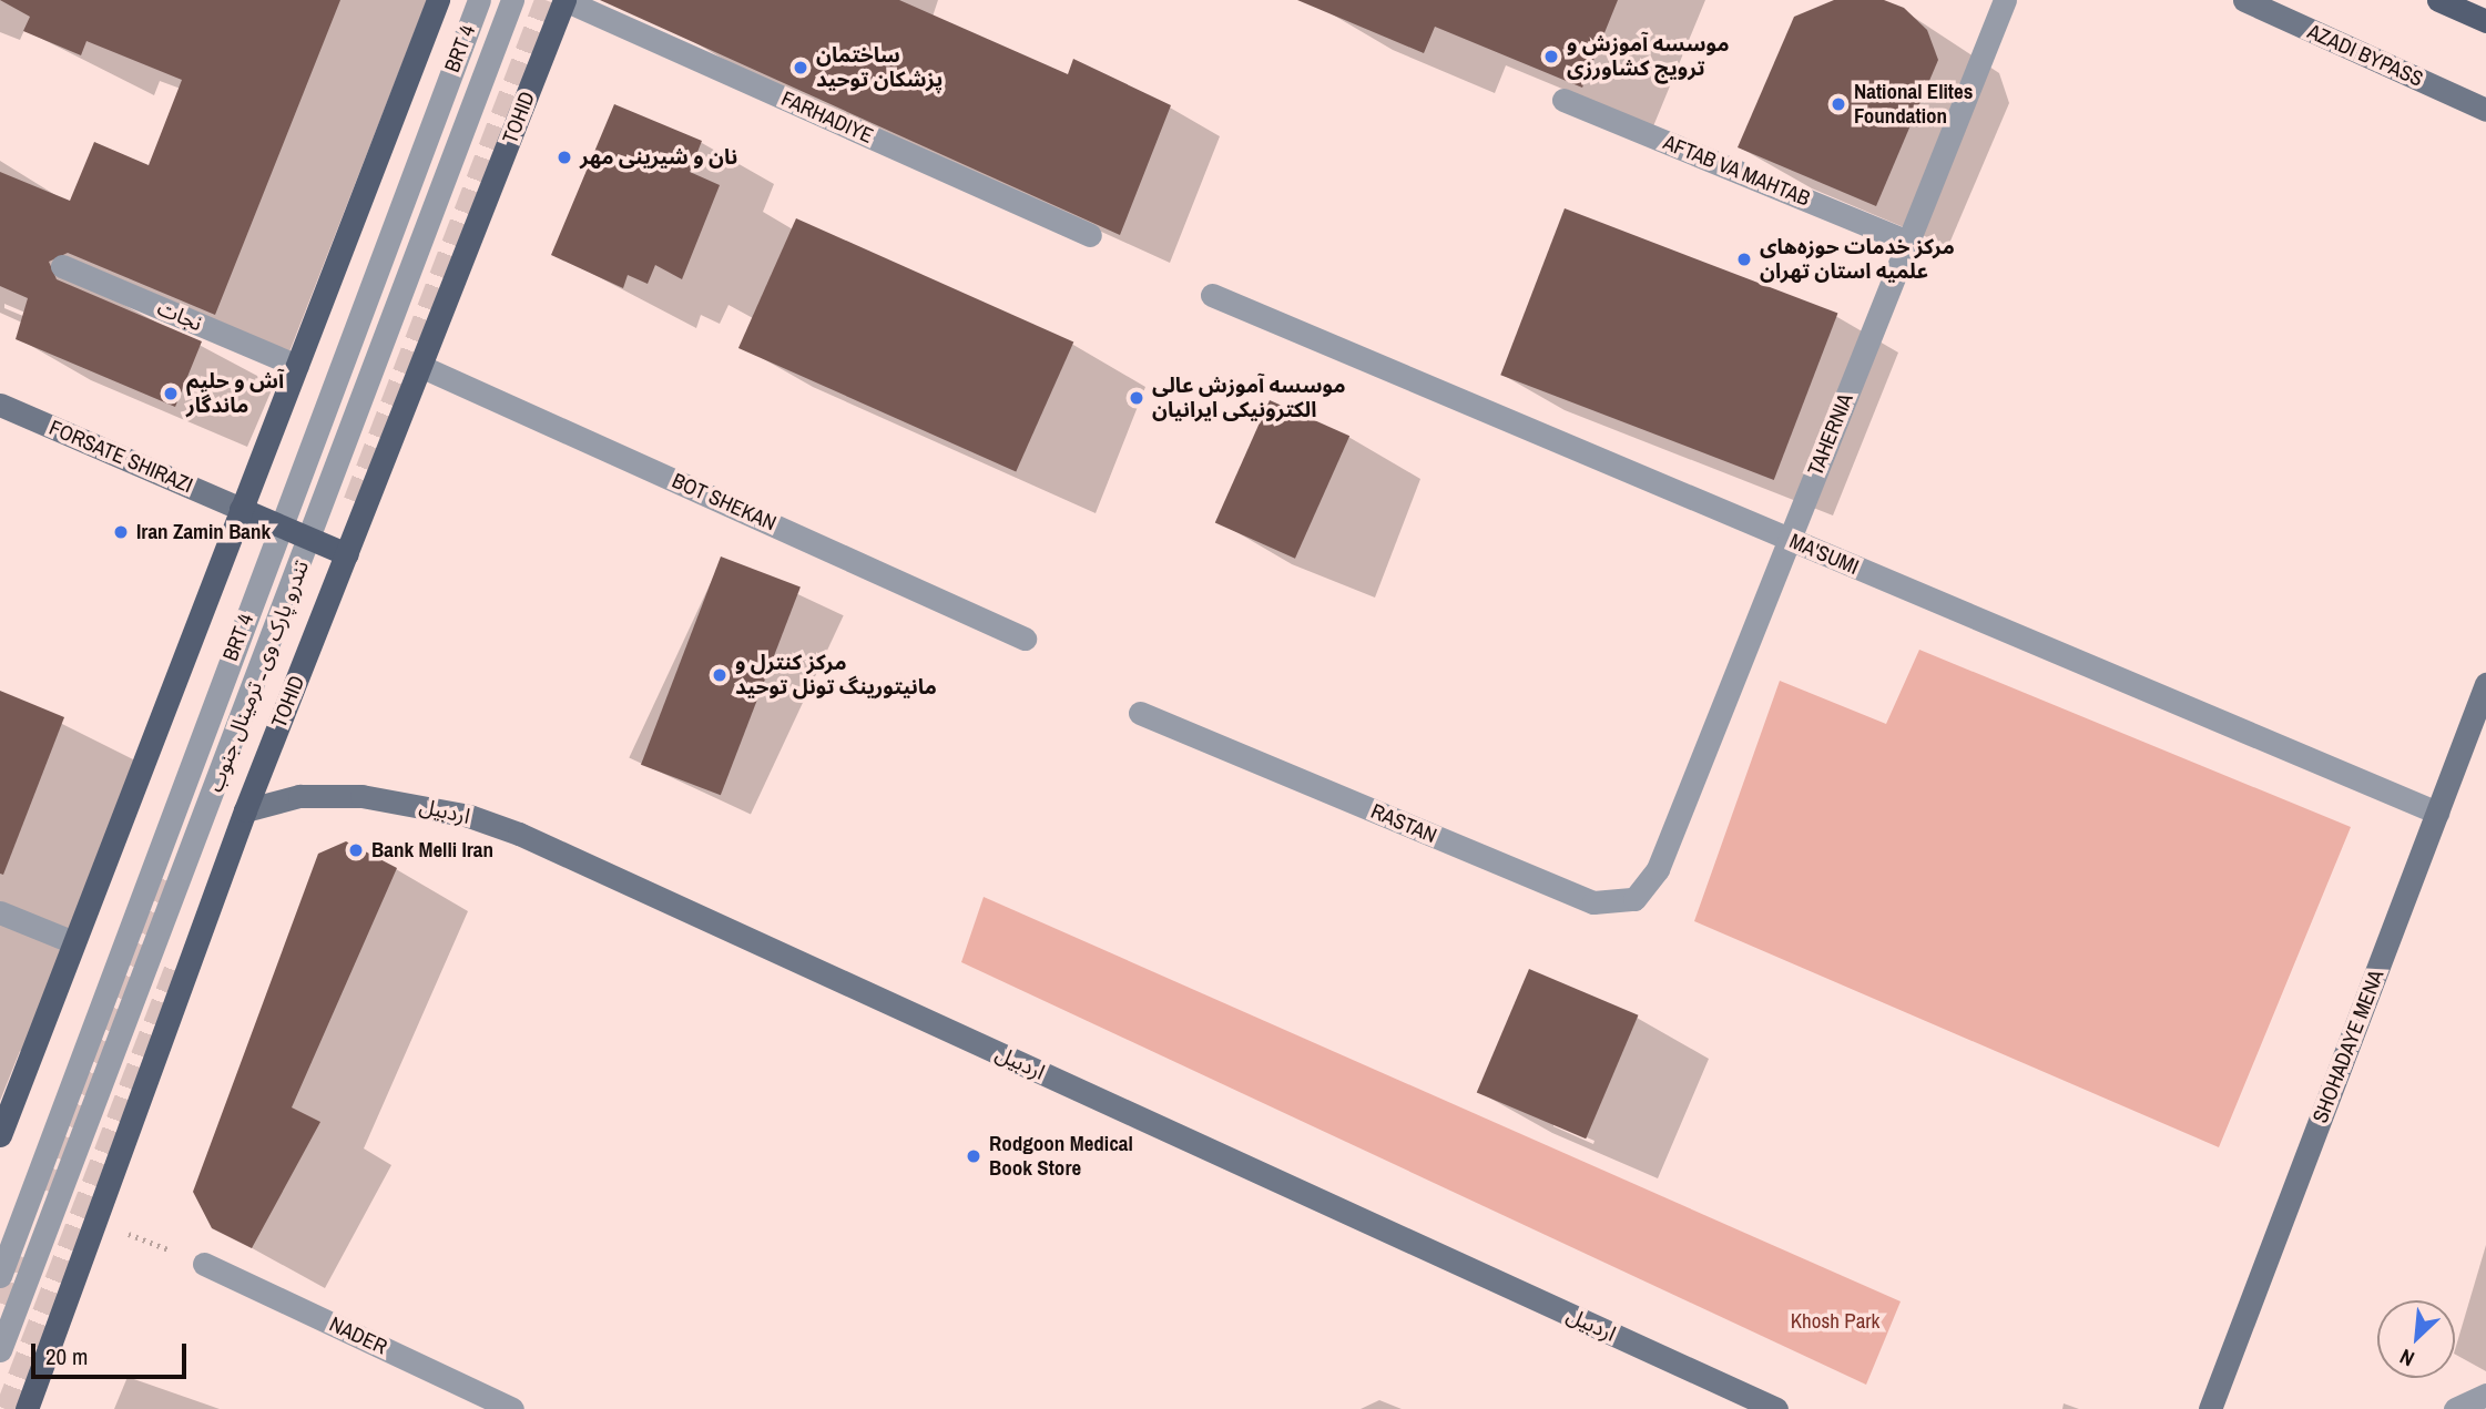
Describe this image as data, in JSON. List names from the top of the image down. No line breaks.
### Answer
{"streets":{"main road":["TOHID"],"street":["BRT 4","AZADI BYPASS","FARHADIYE","AFTAB VA MAHTAB","نجات","TAHERNIA","FORSATE SHIRAZI","BOT SHEKAN","MA'SUMI","تندرو پارک وی ـ ترمینال جنوب","اردبیل","RASTAN","SHOHADAYE MENA","NADER"]},"crossings":[["TOHID","FARHADIYE"],["TOHID","BOT SHEKAN"],["TOHID","اردبیل"],["AFTAB VA MAHTAB","TAHERNIA"],["TAHERNIA","MA'SUMI"],["TAHERNIA","RASTAN"],["MA'SUMI","SHOHADAYE MENA"]],"parks":["Khosh Park"],"places":["موسسه آموزش و ترویج کشاورزی","ساختمان پزشکان توحید","National Elites Foundation","نان و شیرینی مهر","مرکز خدمات حوزه‌های علمیه استان تهران","آش و حلیم ماندگار","موسسه آموزش عالی الکترونیکی ایرانیان","Iran Zamin Bank","مرکز کنترل و مانیتورینگ تونل توحید","Bank Melli Iran","Rodgoon Medical Book Store"],"scale_bar":"20 m","north":"bottom left"}
